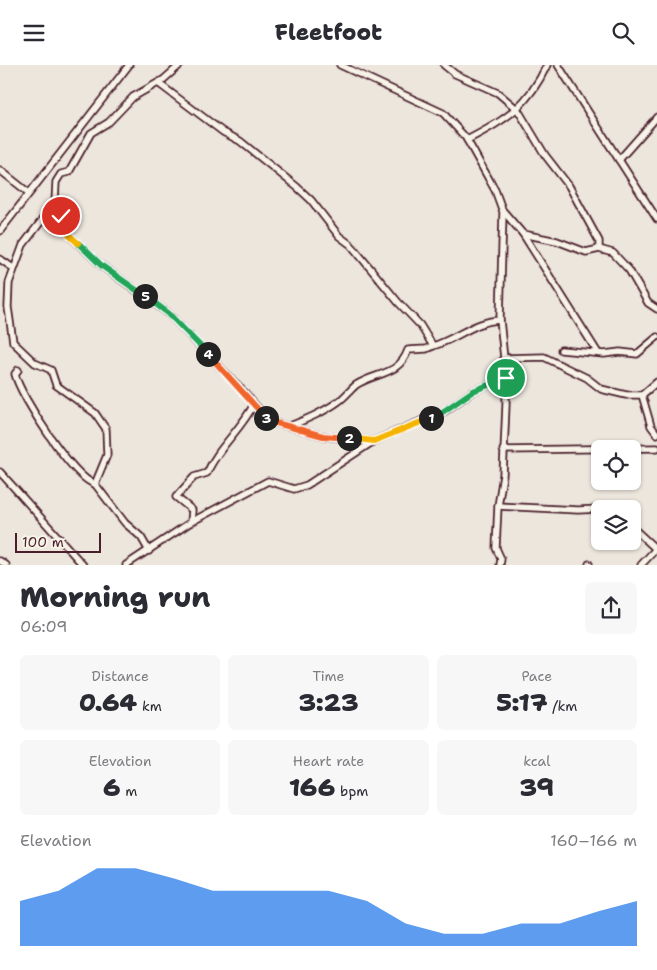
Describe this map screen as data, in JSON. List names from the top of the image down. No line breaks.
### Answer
{"scale_bar":"100 m","page":{"header":"Fleetfoot","pins":["5","4","1","3","2"],"scale":"100 m","heading":["Morning run","06:09"],"stats":[["Distance","0.64 km"],["Time","3:23"],["Pace","5:17 /km"],["Elevation","6 m"],["Heart rate","166 bpm"],["kcal","39"]],"chart":["Elevation","160–166 m"]}}
